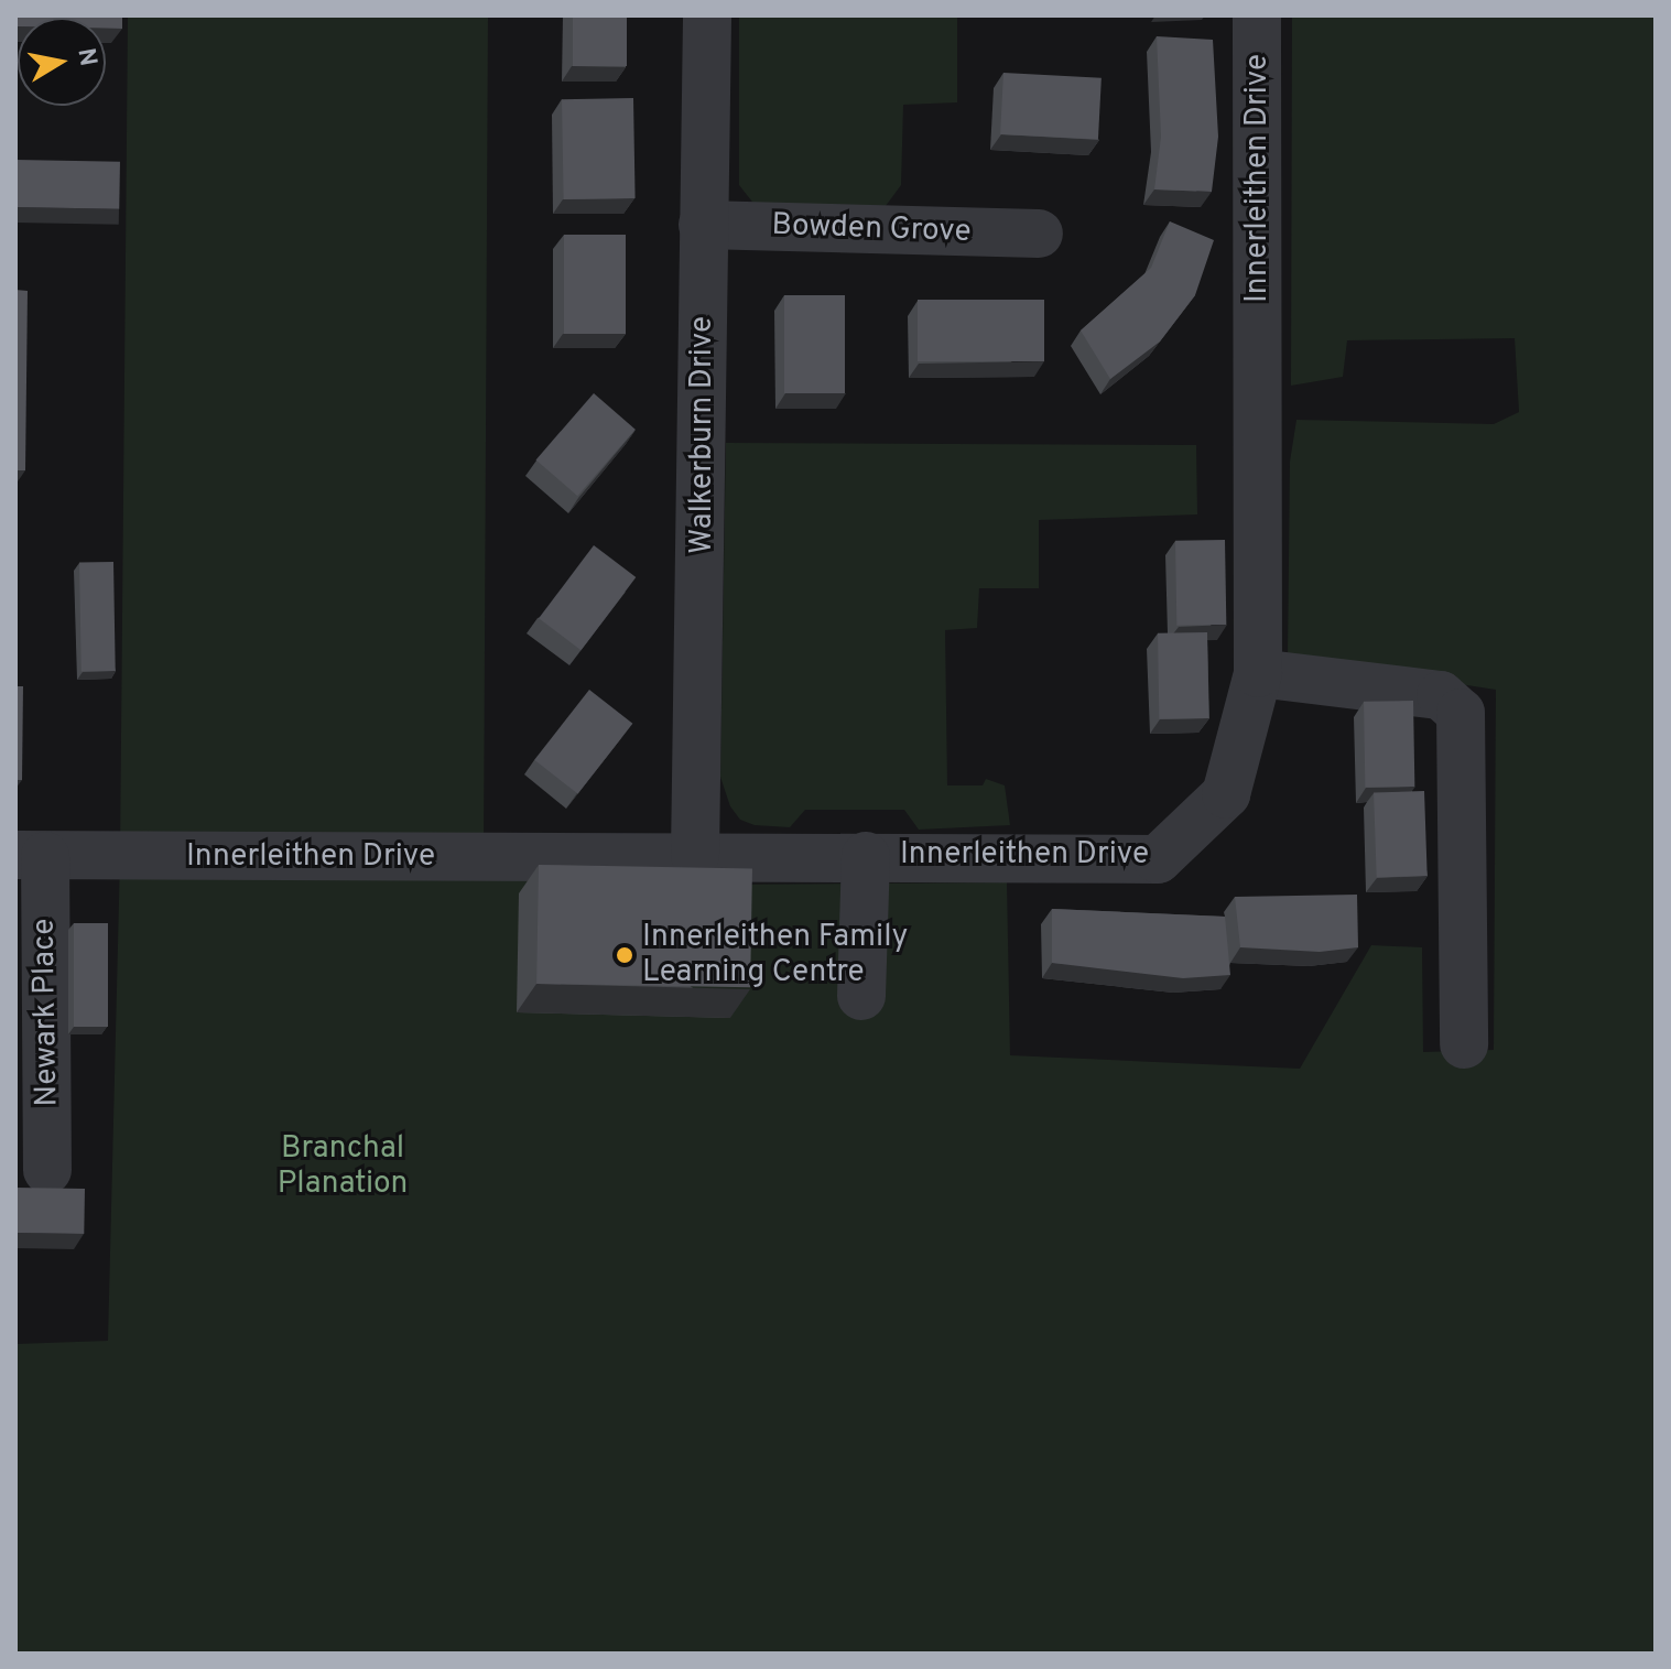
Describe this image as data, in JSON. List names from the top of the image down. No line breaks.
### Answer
{"streets":{"street":["Innerleithen Drive","Bowden Grove","Walkerburn Drive","Newark Place"]},"crossings":[["Innerleithen Drive","Walkerburn Drive"],["Innerleithen Drive","Newark Place"],["Bowden Grove","Walkerburn Drive"]],"parks":["Branchal Planation"],"places":["Innerleithen Family Learning Centre"],"north":"right"}
